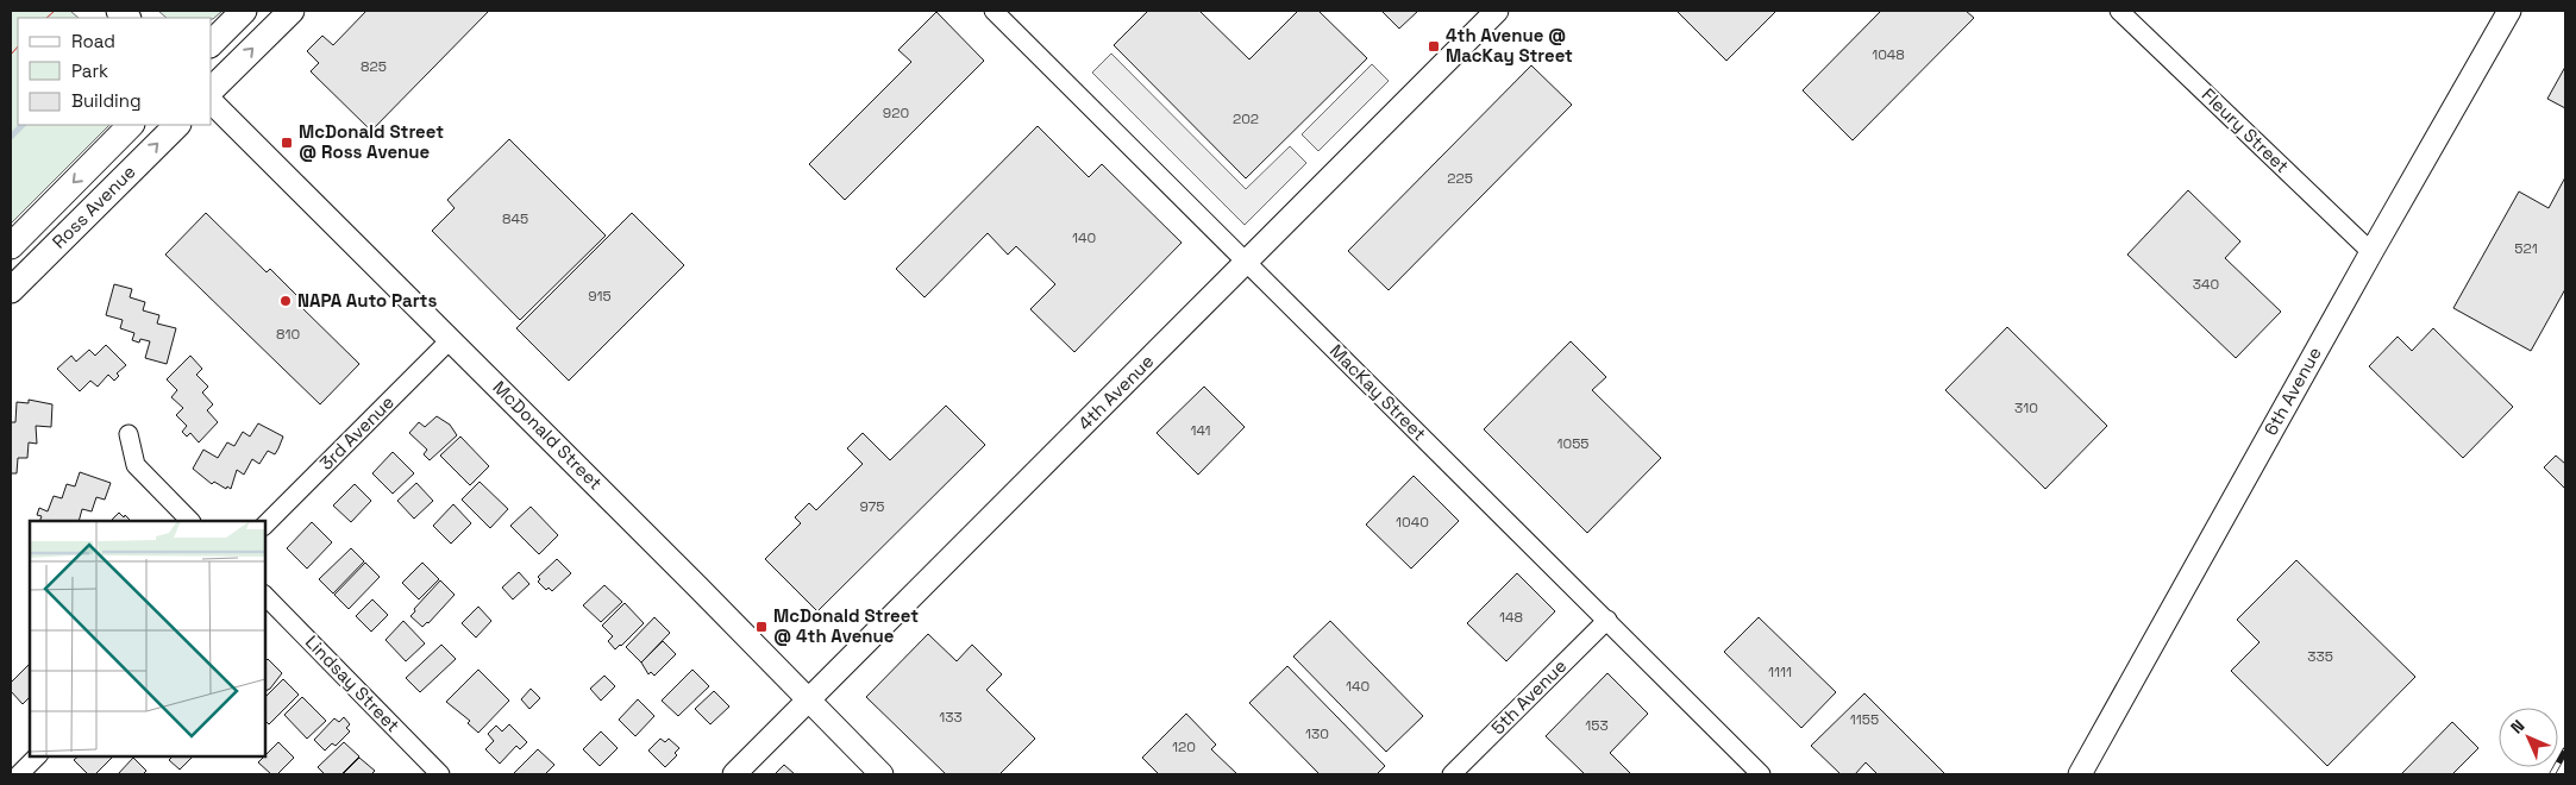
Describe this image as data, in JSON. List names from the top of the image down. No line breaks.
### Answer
{"streets":{"main road":["Ross Avenue"],"street":["Fleury Street","6th Avenue","4th Avenue","MacKay Street","3rd Avenue","McDonald Street","Lindsay Street","5th Avenue"]},"crossings":[["Fleury Street","6th Avenue"],["4th Avenue","MacKay Street"],["4th Avenue","McDonald Street"],["MacKay Street","5th Avenue"],["3rd Avenue","McDonald Street"]],"places":{"transit":["4th Avenue @ MacKay Street","McDonald Street @ Ross Avenue","McDonald Street @ 4th Avenue"],"other":["NAPA Auto Parts"]},"house_numbers":["1048","825","920","202","225","845","140","521","340","915","810","310","141","1055","975","1040","148","335","1111","140","133","1155","153","130","120"],"legend":["Road","Park","Building"],"north":"top left"}
